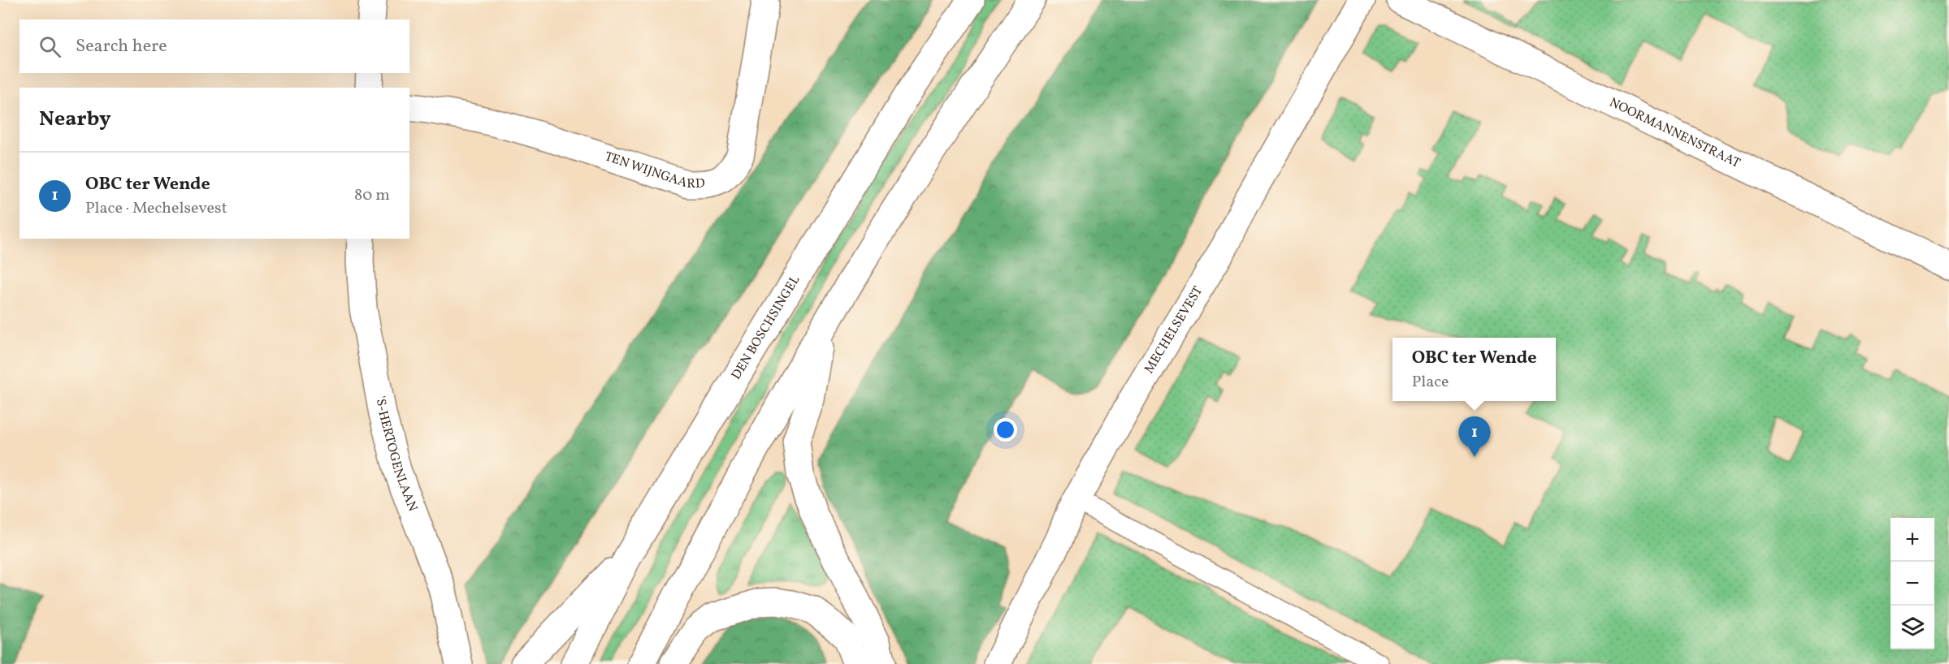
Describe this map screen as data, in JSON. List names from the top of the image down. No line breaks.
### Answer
{"streets":{"street":["NOORMANNENSTRAAT","TEN WIJNGAARD","DEN BOSCHSINGEL","MECHELSEVEST","'S-HERTOGENLAAN"]},"page":{"search":"Search here","heading":"Nearby","list":[{"mark":"1","name":"OBC ter Wende","note":"Place · Mechelsevest","value":"80 m"}],"popup":["OBC ter Wende","Place"],"pins":"1","map_buttons":["+","−"]}}
